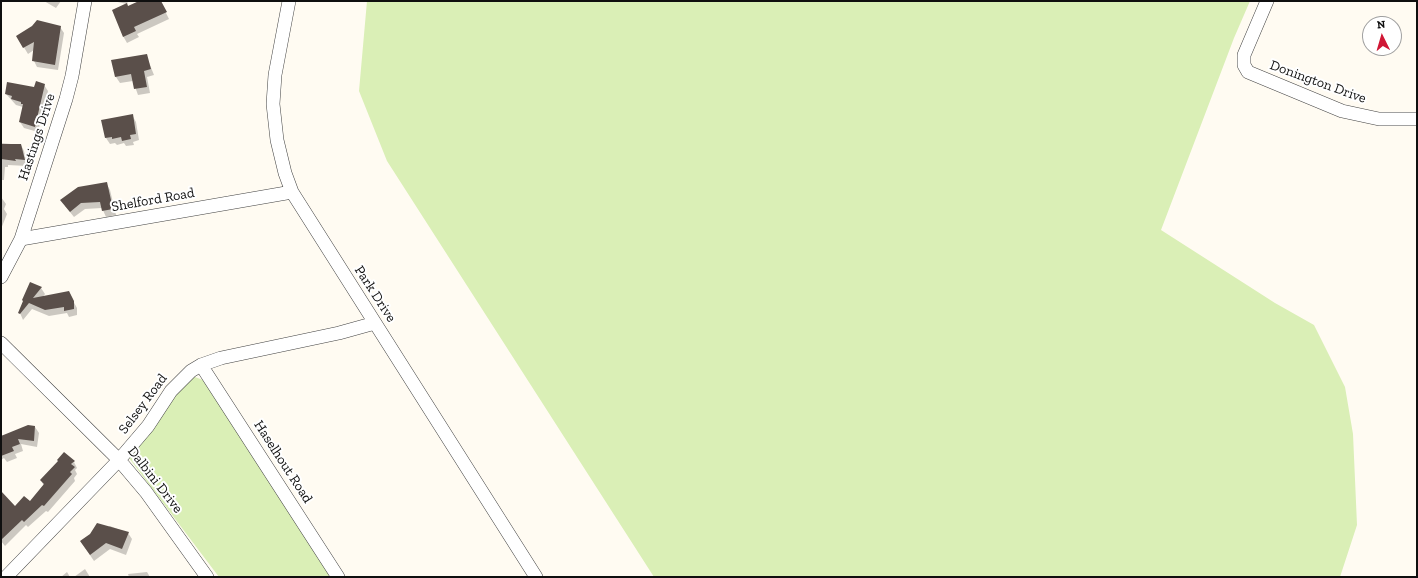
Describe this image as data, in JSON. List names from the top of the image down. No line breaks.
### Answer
{"streets":{"street":["Donington Drive","Hastings Drive","Shelford Road","Park Drive","Selsey Road","Haselhout Road","Dalbini Drive"]},"crossings":[["Hastings Drive","Shelford Road"],["Shelford Road","Park Drive"],["Park Drive","Selsey Road"],["Selsey Road","Haselhout Road"],["Selsey Road","Dalbini Drive"]],"north":"top"}
